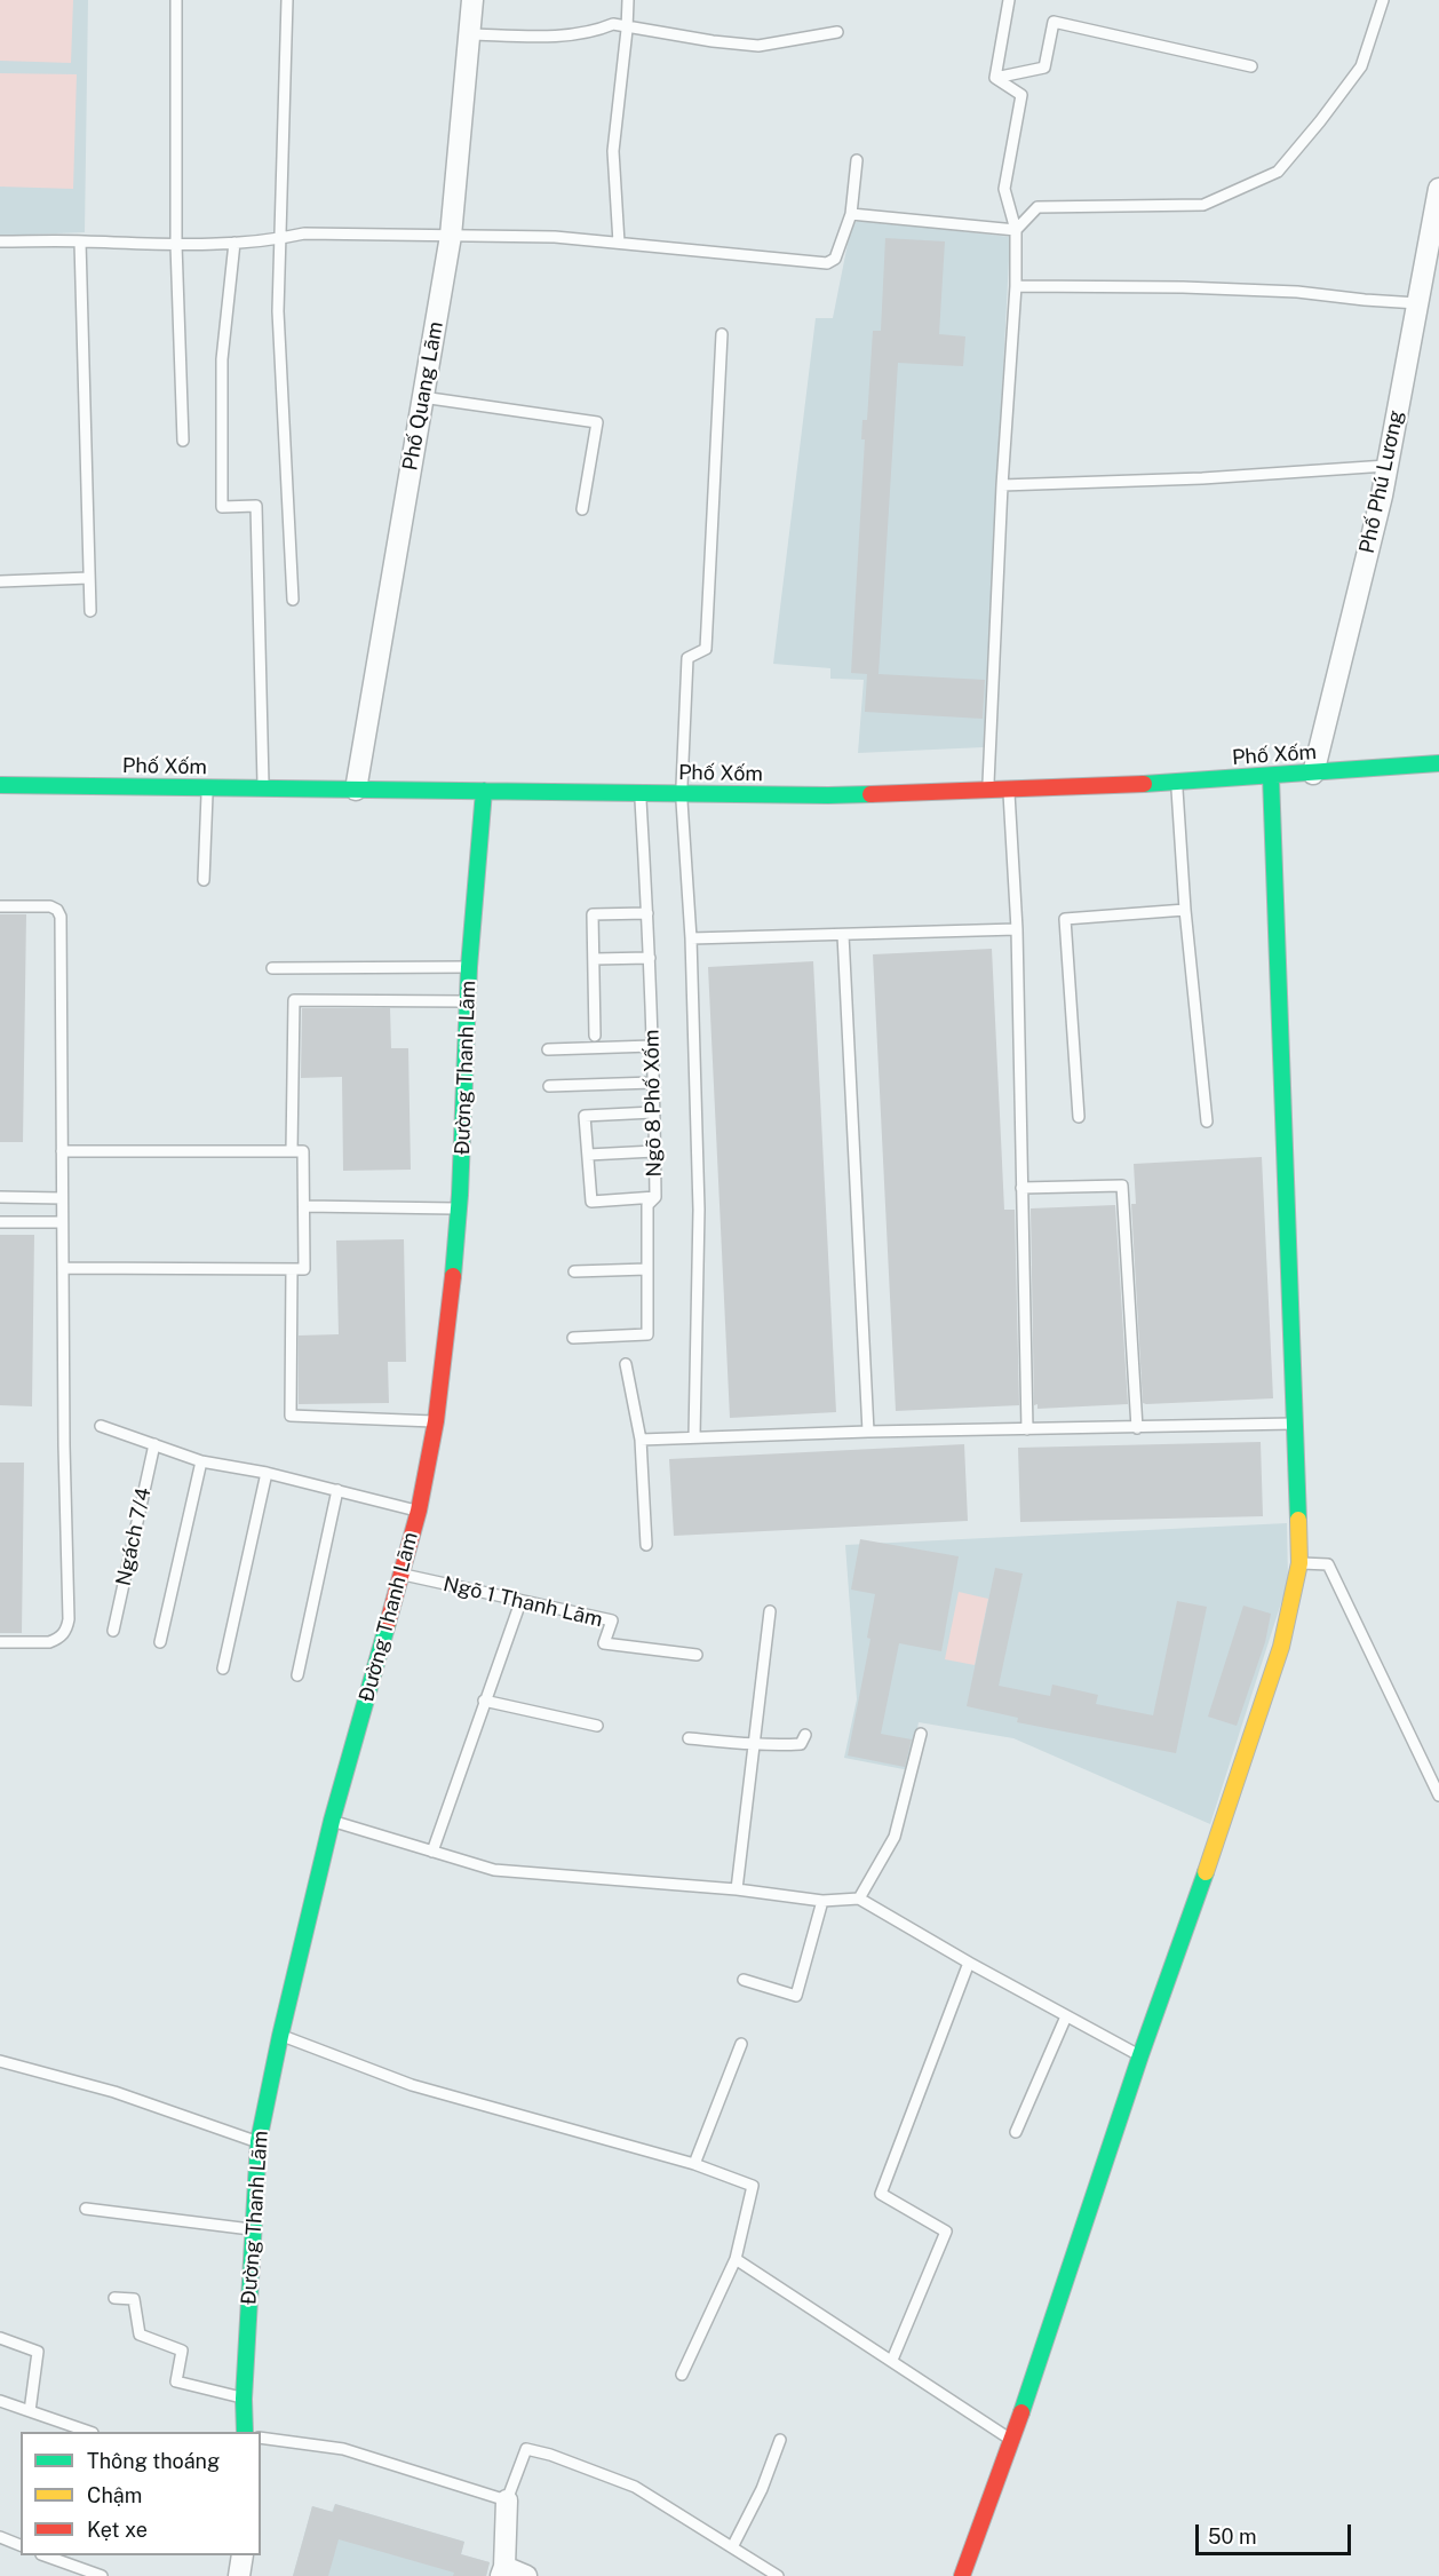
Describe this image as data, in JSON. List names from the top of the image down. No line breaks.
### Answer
{"streets":{"main road":["Phố Xốm","Đường Thanh Lãm"],"street":["Phố Quang Lãm","Phố Phú Lương"],"lane":["Ngõ 8 Phố Xốm","Ngách 7/4","Ngõ 1 Thanh Lãm"]},"crossings":[["Phố Quang Lãm","Phố Xốm"],["Phố Phú Lương","Phố Xốm"],["Phố Xốm","Đường Thanh Lãm"],["Phố Xốm","Ngõ 8 Phố Xốm"],["Đường Thanh Lãm","Ngõ 1 Thanh Lãm"]],"legend":["Thông thoáng","Chậm","Kẹt xe"],"scale_bar":"50 m"}
